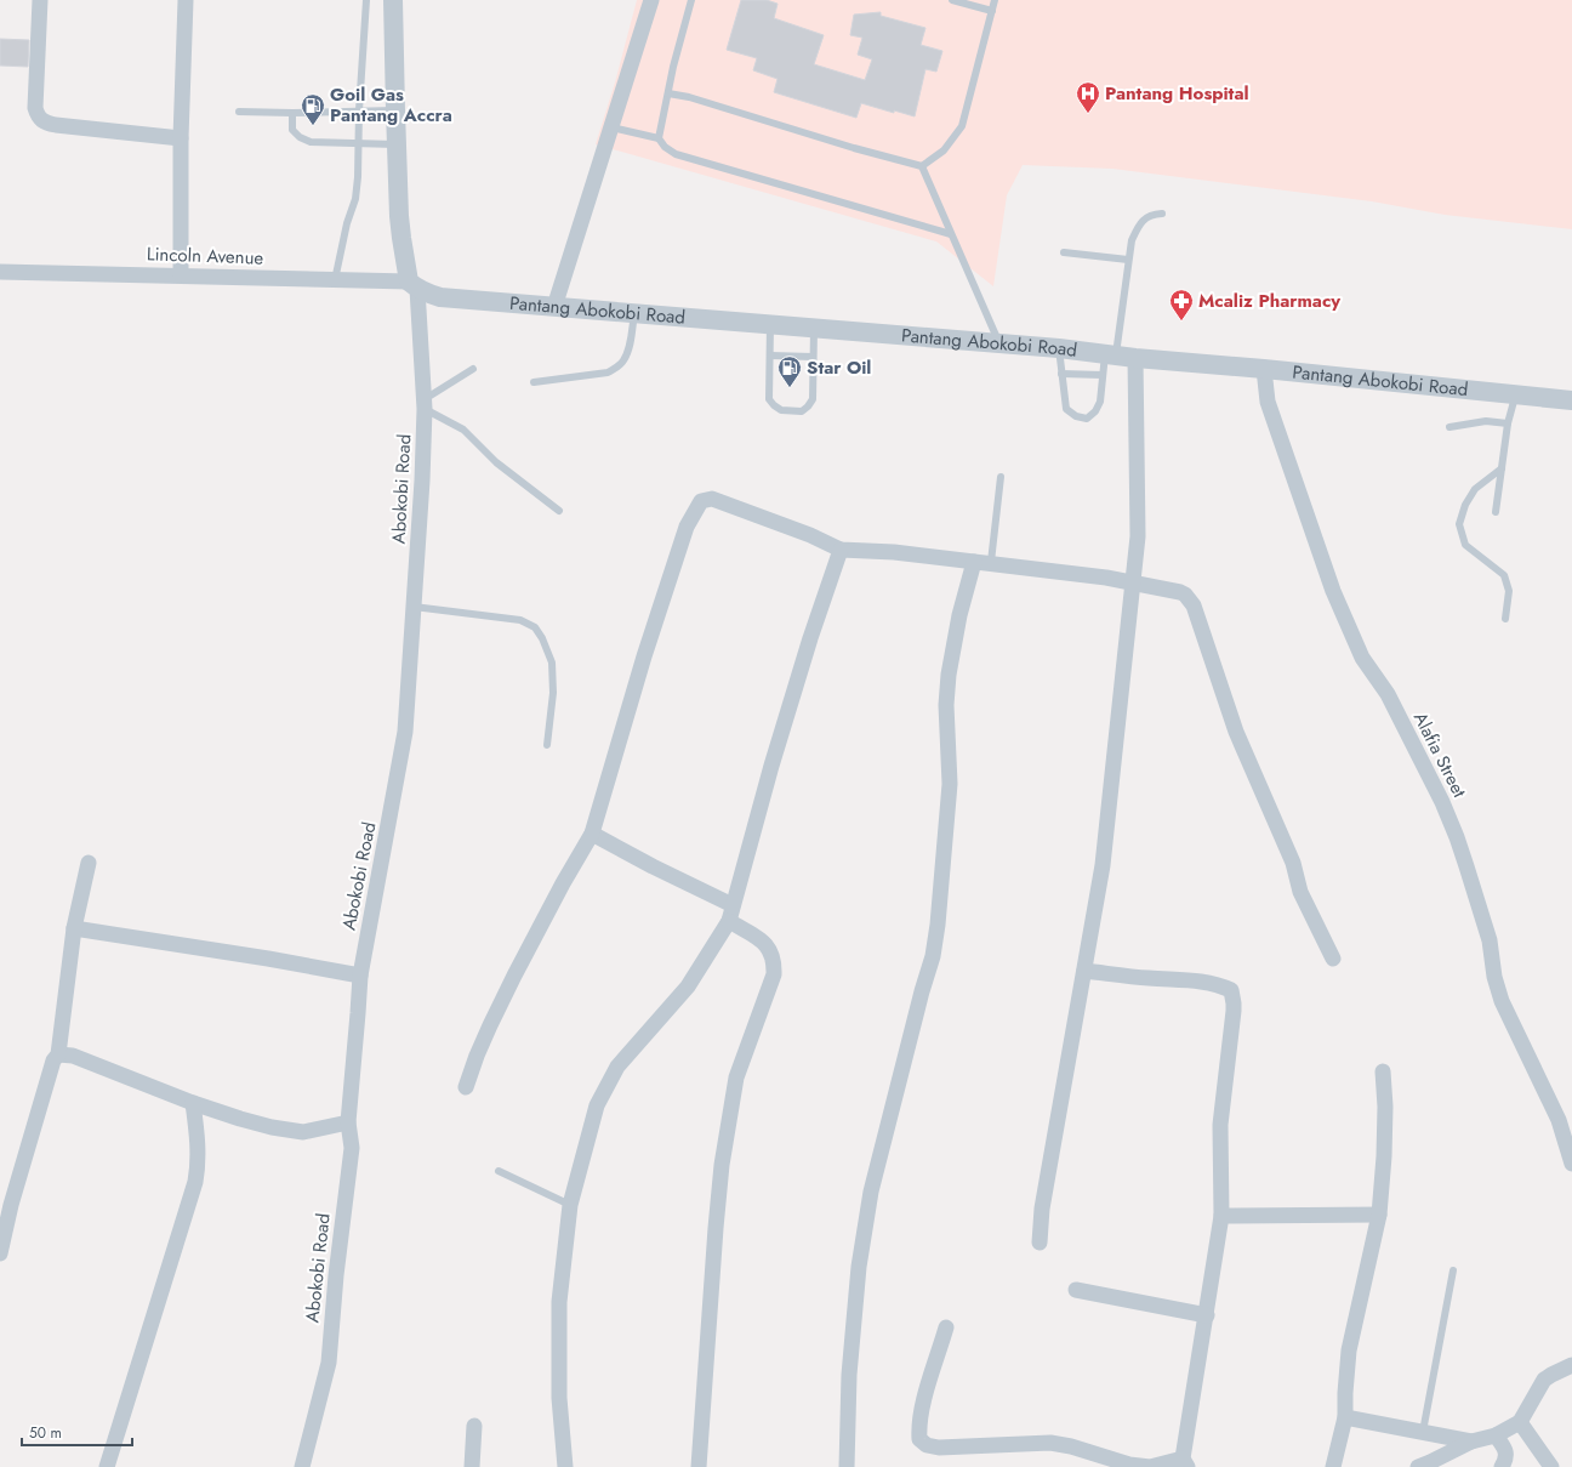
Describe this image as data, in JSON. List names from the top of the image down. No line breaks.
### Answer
{"streets":{"street":["Lincoln Avenue","Pantang Abokobi Road","Abokobi Road","Alafia Street"]},"crossings":[["Lincoln Avenue","Pantang Abokobi Road"],["Lincoln Avenue","Abokobi Road"],["Pantang Abokobi Road","Abokobi Road"],["Pantang Abokobi Road","Alafia Street"]],"places":{"hospital":["Pantang Hospital"],"fuel station":["Goil Gas Pantang Accra","Star Oil"],"pharmacy":["Mcaliz Pharmacy"]},"scale_bar":"50 m"}
